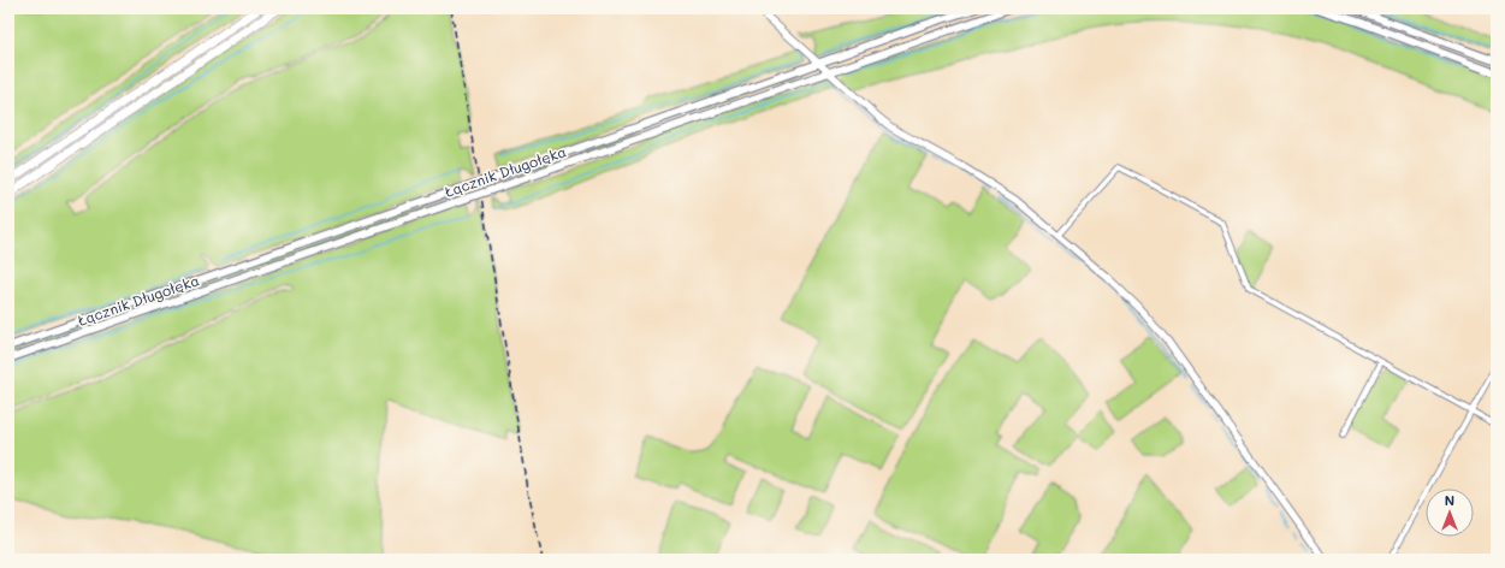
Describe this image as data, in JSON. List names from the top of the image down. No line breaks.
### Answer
{"streets":{"main road":["Łącznik Długołęka"]},"north":"top"}
